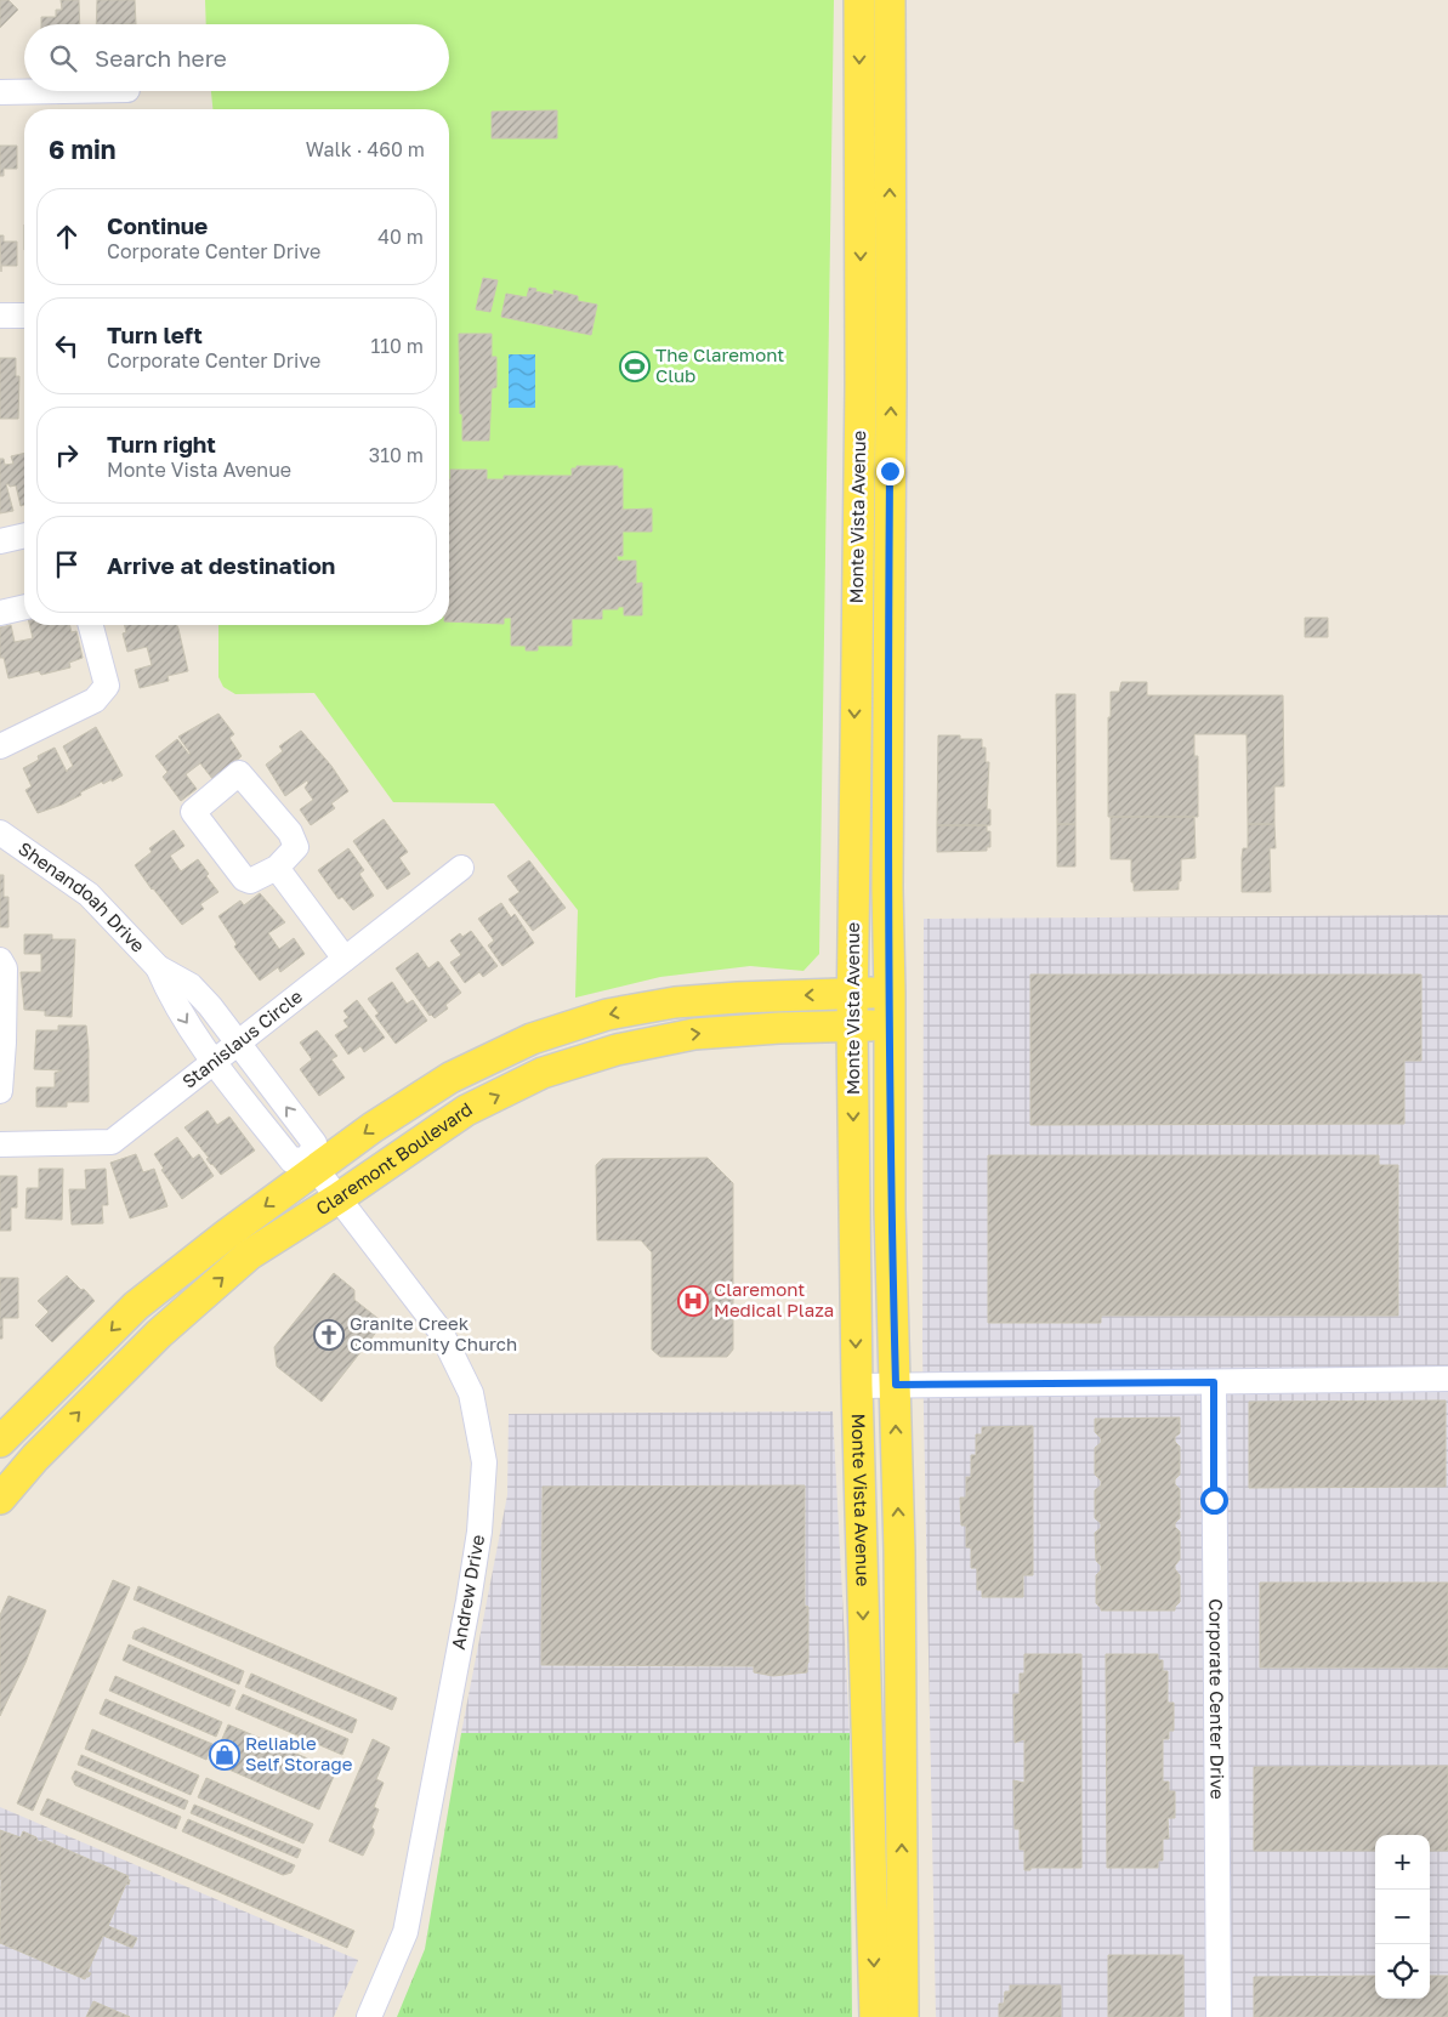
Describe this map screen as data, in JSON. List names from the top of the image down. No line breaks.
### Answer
{"streets":{"main road":["Monte Vista Avenue","Claremont Boulevard"],"street":["Shenandoah Drive","Stanislaus Circle","Andrew Drive","Corporate Center Drive"]},"crossings":[["Monte Vista Avenue","Claremont Boulevard"],["Shenandoah Drive","Stanislaus Circle"],["Shenandoah Drive","Claremont Boulevard"],["Shenandoah Drive","Andrew Drive"],["Claremont Boulevard","Andrew Drive"]],"places":{"sports":["The Claremont Club"],"hospital":["Claremont Medical Plaza"],"church":["Granite Creek Community Church"],"shop":["Reliable Self Storage"]},"page":{"search":"Search here","heading":["6 min","Walk · 460 m"],"list":[["Continue","Corporate Center Drive","40 m"],["Turn left","Corporate Center Drive","110 m"],["Turn right","Monte Vista Avenue","310 m"],"Arrive at destination"],"map_buttons":["+","−"]}}
